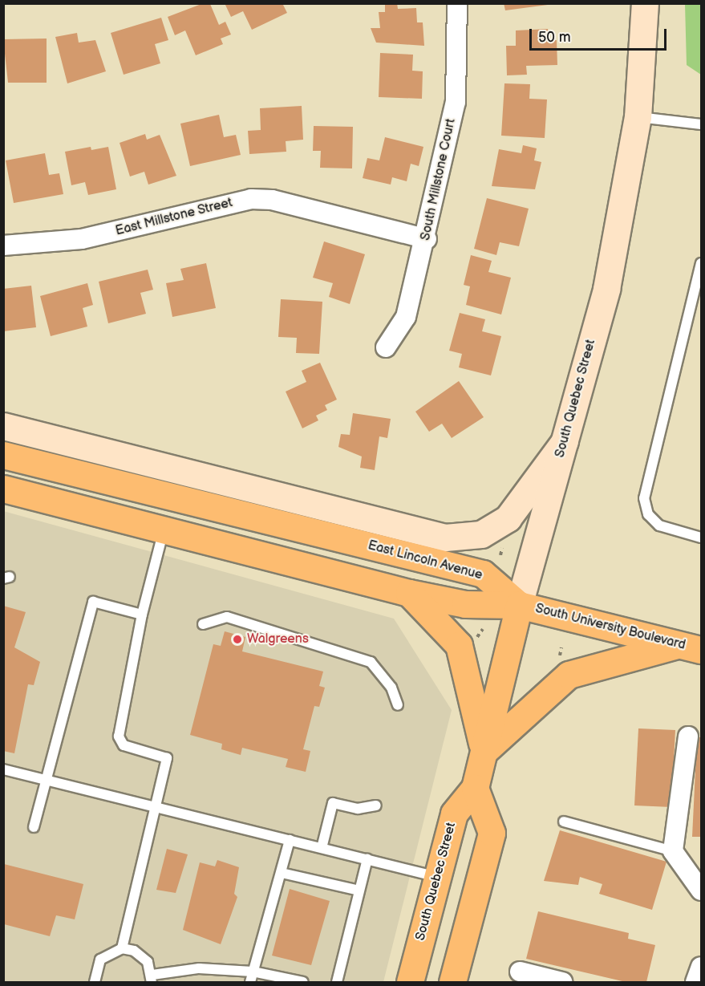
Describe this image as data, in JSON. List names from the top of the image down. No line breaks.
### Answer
{"streets":{"main road":["South Quebec Street","East Lincoln Avenue","South University Boulevard"],"street":["South Millstone Court","East Millstone Street"]},"crossings":[["South Millstone Court","East Millstone Street"],["South Quebec Street","East Lincoln Avenue"],["South Quebec Street","South University Boulevard"],["East Lincoln Avenue","South University Boulevard"]],"places":["Walgreens"],"scale_bar":"50 m"}
